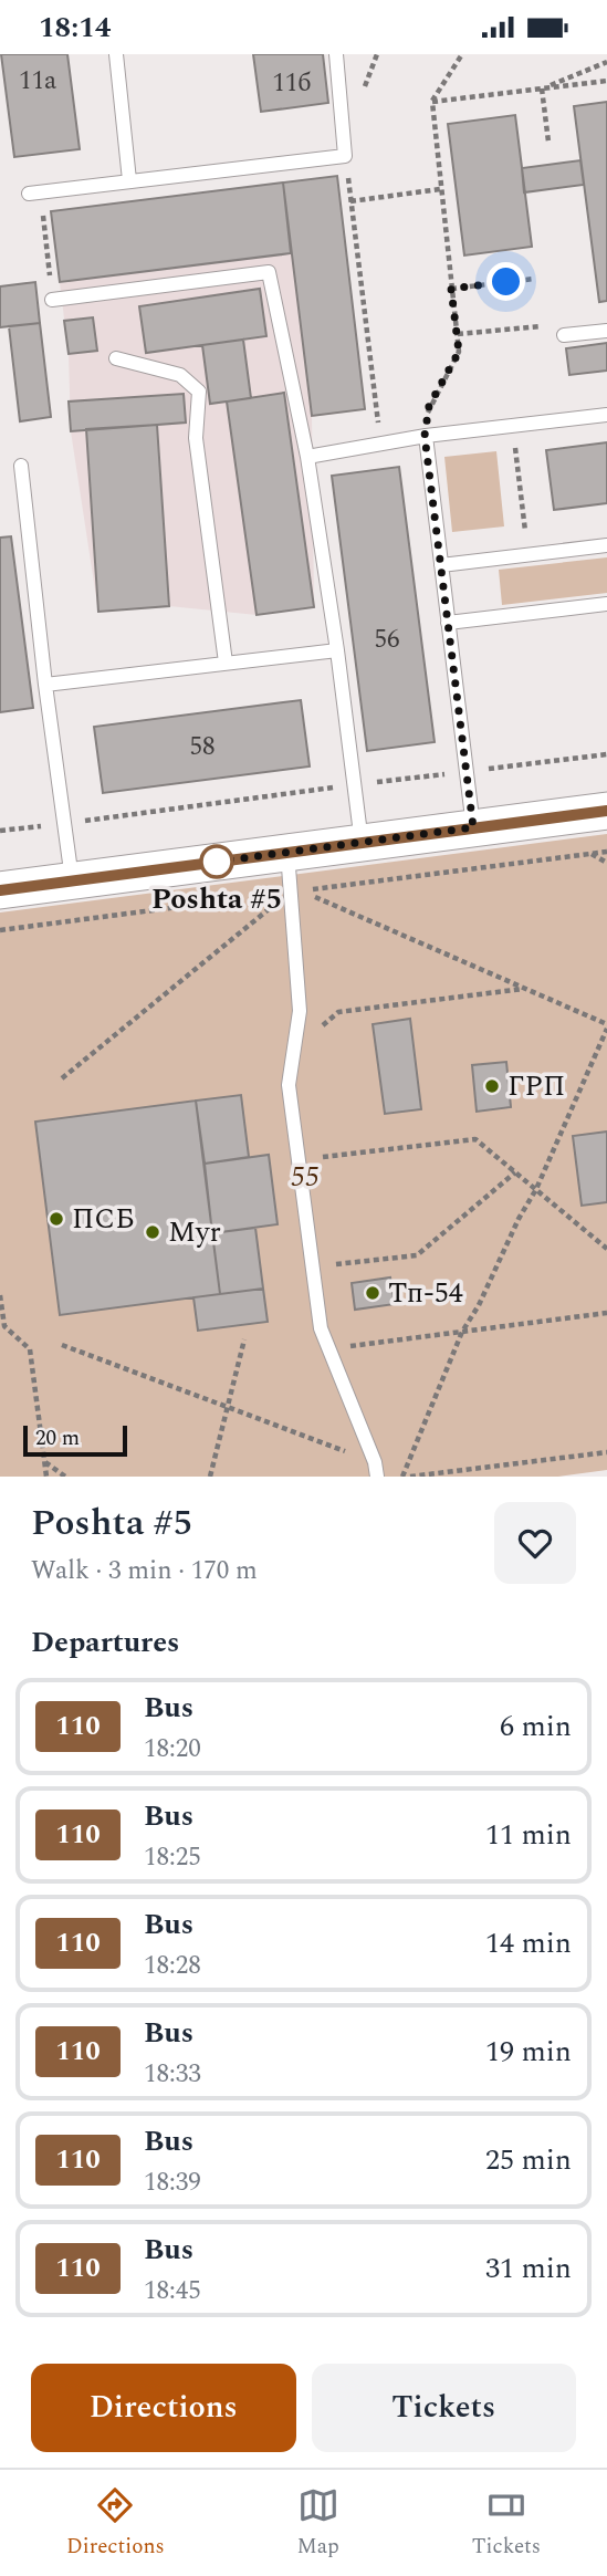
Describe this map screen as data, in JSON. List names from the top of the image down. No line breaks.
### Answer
{"parks":["55"],"places":["Poshta #5","ГРП","ПСБ","Myr","Тп-54"],"lines":["bus line 110"],"house_numbers":["11а","11б","56","58"],"scale_bar":"20 m","page":{"status":"18:14","scale":"20 m","heading":[["Poshta #5","Walk · 3 min · 170 m"],"Departures"],"list":[{"mark":"110","name":"Bus","note":"18:20","value":"6 min"},{"mark":"110","name":"Bus","note":"18:25","value":"11 min"},{"mark":"110","name":"Bus","note":"18:28","value":"14 min"},{"mark":"110","name":"Bus","note":"18:33","value":"19 min"},{"mark":"110","name":"Bus","note":"18:39","value":"25 min"},{"mark":"110","name":"Bus","note":"18:45","value":"31 min"}],"buttons":["Directions","Tickets"],"tabs":["Directions","Map","Tickets"]}}
